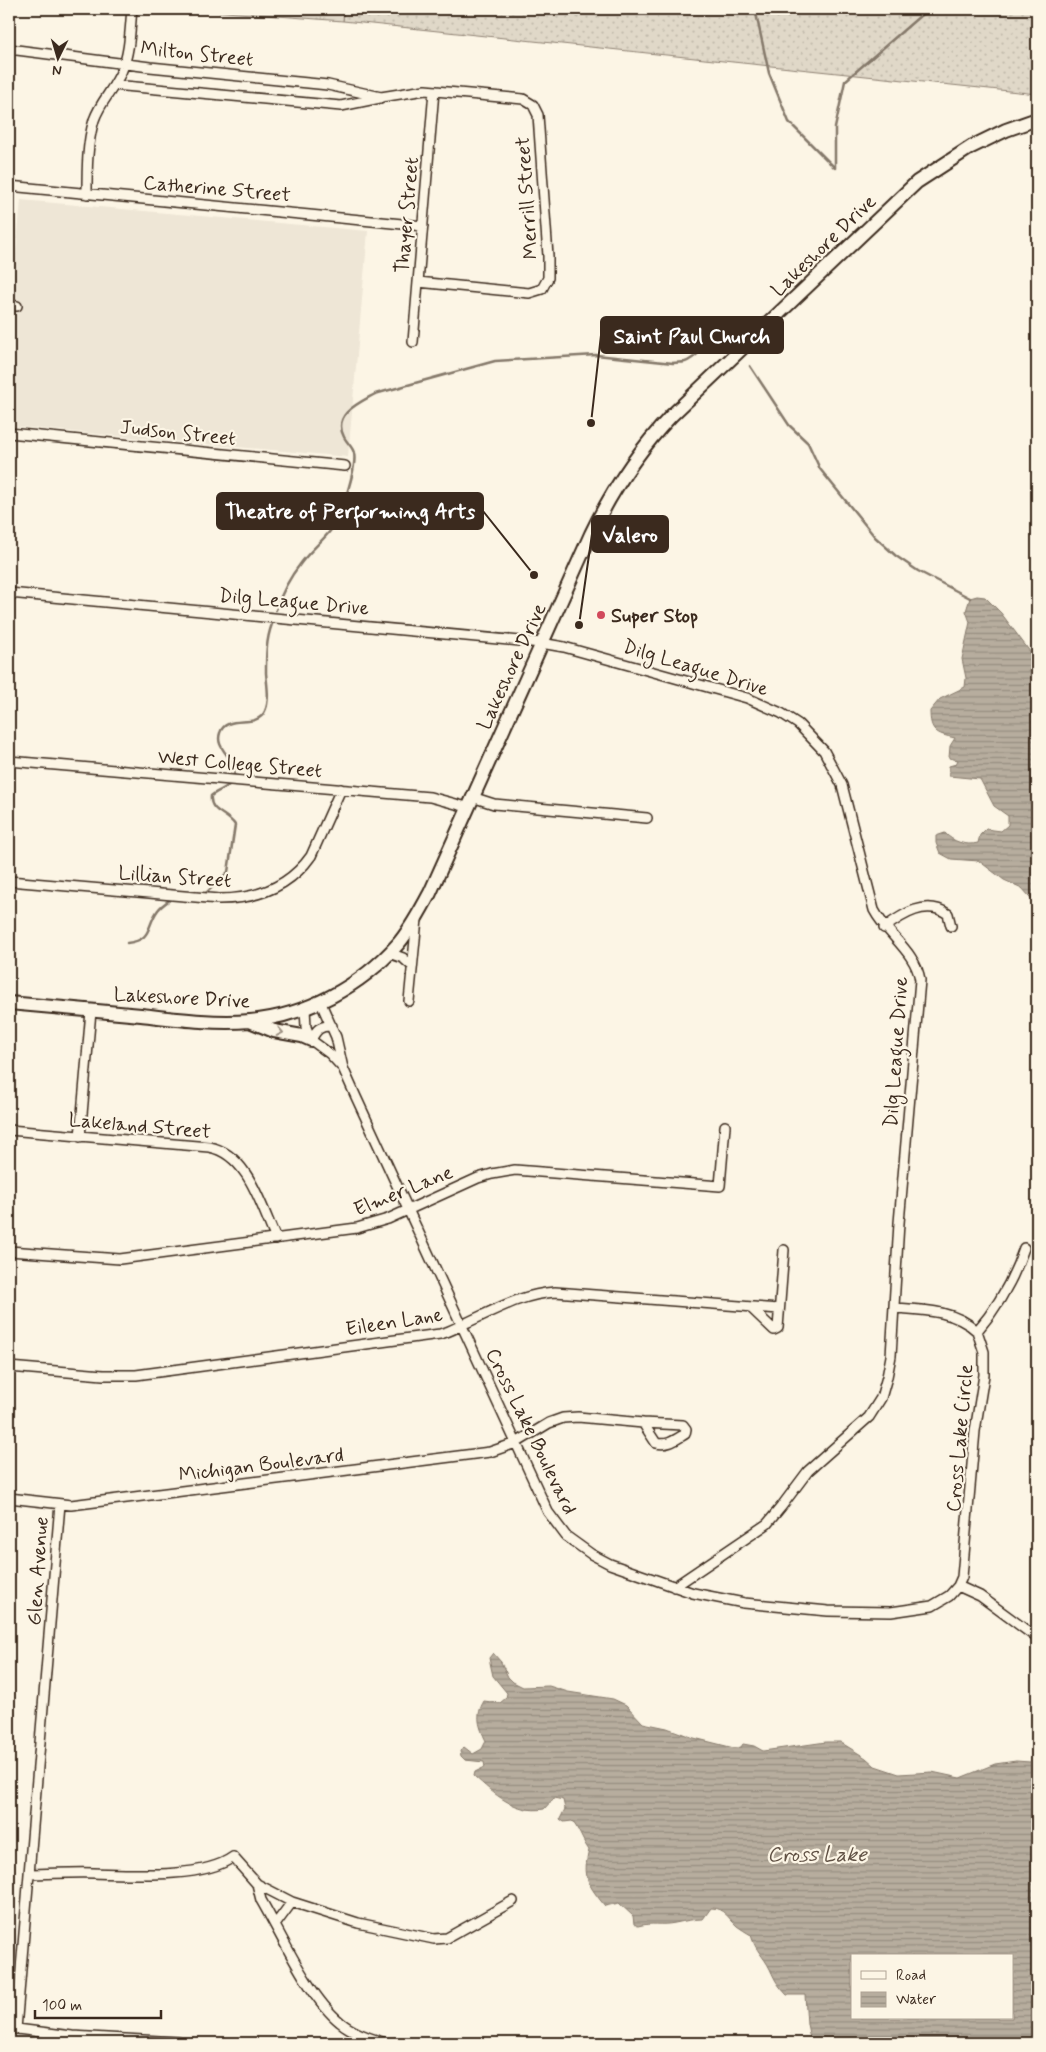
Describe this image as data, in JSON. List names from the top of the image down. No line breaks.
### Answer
{"streets":{"main road":["Lakeshore Drive"],"street":["Milton Street","Catherine Street","Merrill Street","Thayer Street","Judson Street","Dilg League Drive","West College Street","Lillian Street","Lakeland Street","Elmer Lane","Eileen Lane","Cross Lake Boulevard","Cross Lake Circle","Michigan Boulevard","Glen Avenue"]},"crossings":[["Milton Street","Merrill Street"],["Milton Street","Thayer Street"],["Catherine Street","Thayer Street"],["Merrill Street","Thayer Street"],["Lakeshore Drive","Dilg League Drive"],["Lakeshore Drive","West College Street"],["Lakeshore Drive","Cross Lake Boulevard"],["Dilg League Drive","Cross Lake Boulevard"],["West College Street","Lillian Street"],["Lakeland Street","Elmer Lane"],["Elmer Lane","Cross Lake Boulevard"],["Eileen Lane","Cross Lake Boulevard"],["Cross Lake Boulevard","Cross Lake Circle"],["Cross Lake Boulevard","Michigan Boulevard"],["Michigan Boulevard","Glen Avenue"]],"water":["Cross Lake"],"places":["Saint Paul Church","Theatre of Performing Arts","Super Stop","Valero"],"legend":["Road","Water"],"scale_bar":"100 m","north":"bottom"}
